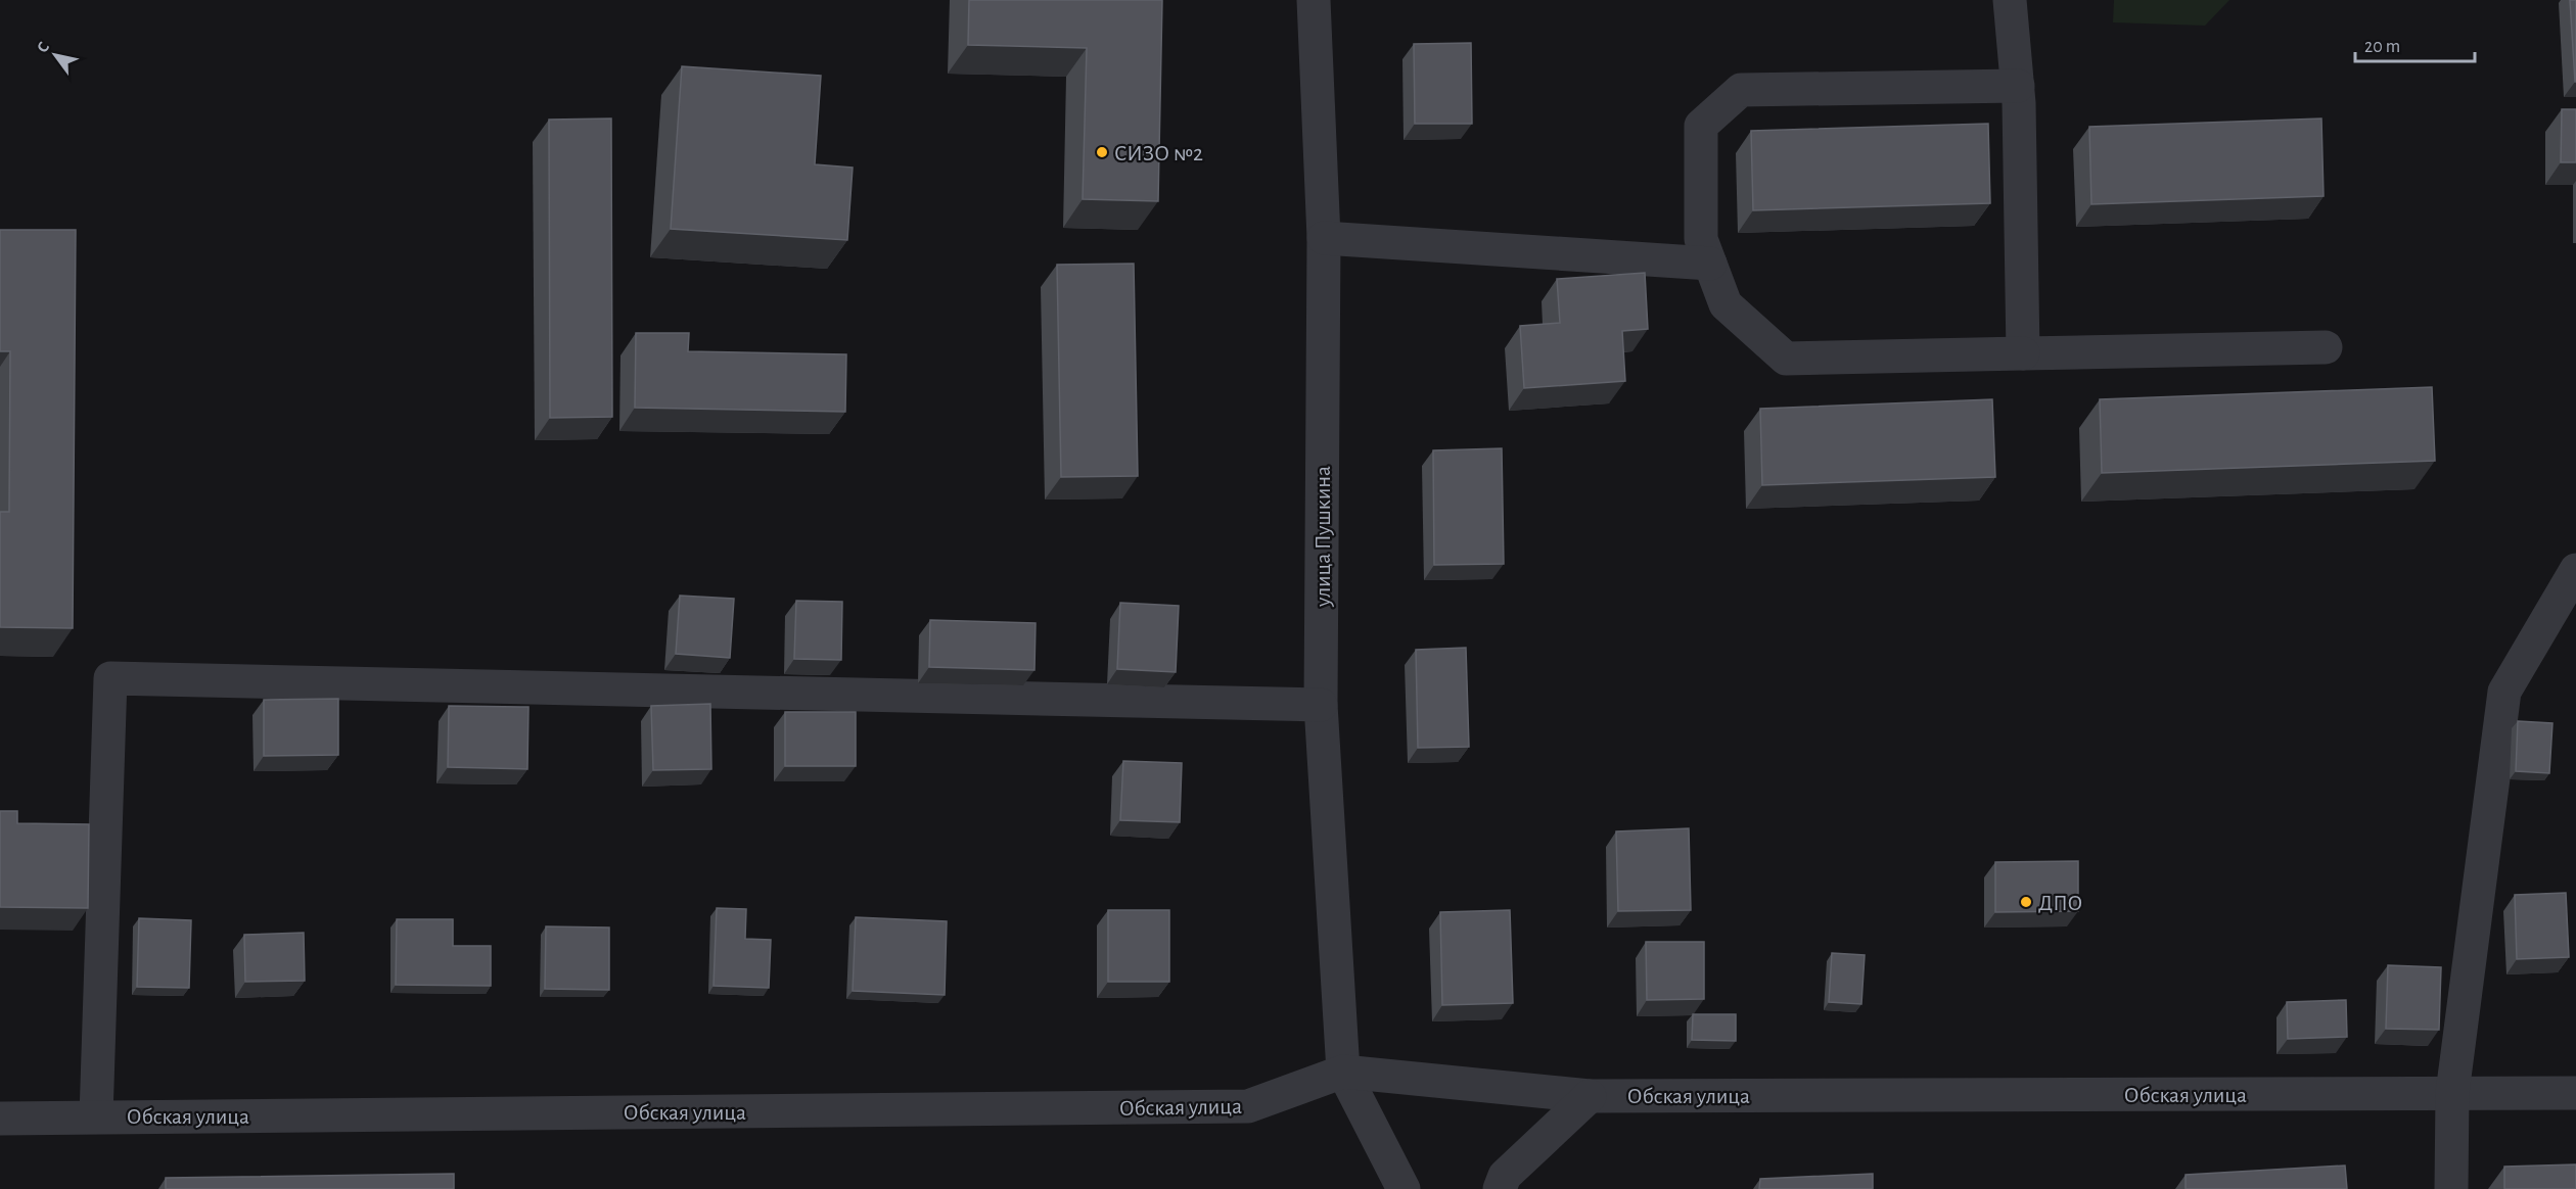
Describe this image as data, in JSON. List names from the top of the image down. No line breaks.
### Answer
{"streets":{"street":["улица Пушкина","Обская улица"]},"crossings":[["улица Пушкина","Обская улица"]],"places":["СИЗО №2","ДПО"],"scale_bar":"20 m","north":"top left"}
